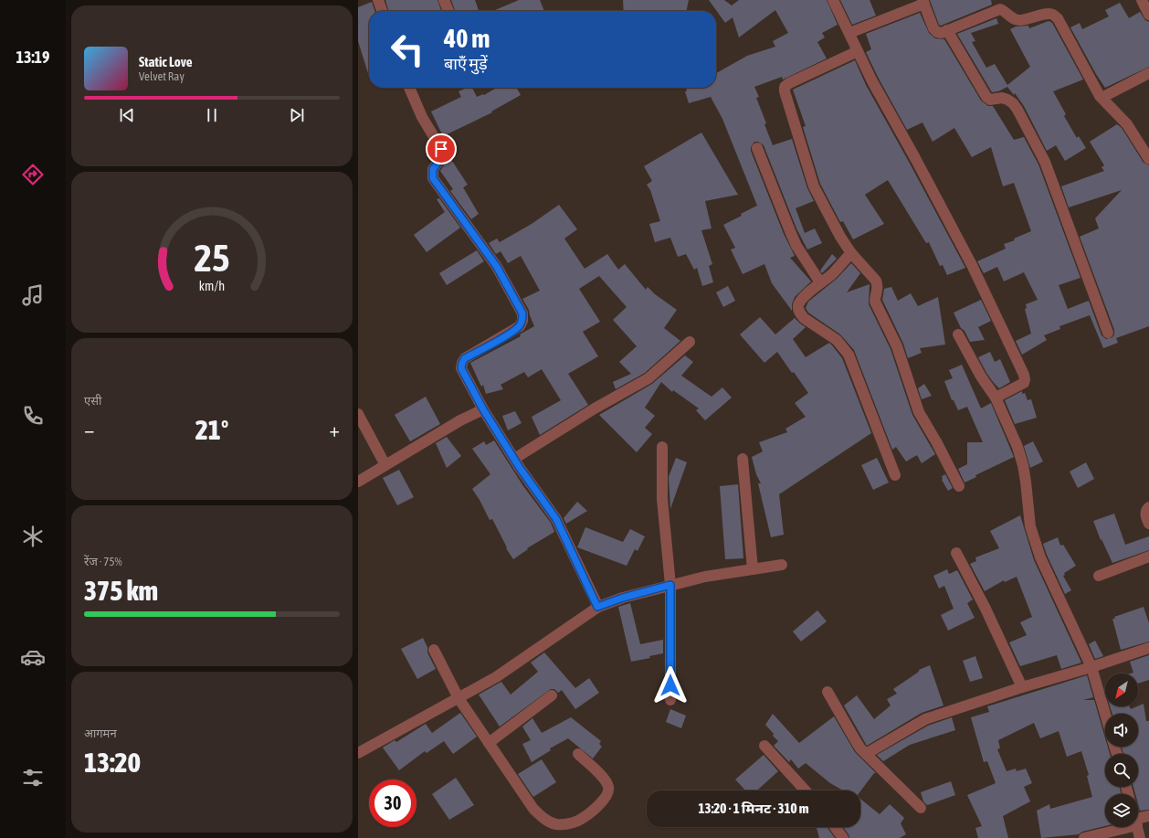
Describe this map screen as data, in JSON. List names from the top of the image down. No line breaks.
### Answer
{"north":"bottom left","page":{"tabs":"13:19","turn":["40 m","बाएँ मुड़ें"],"song":["Static Love","Velvet Ray"],"tile":["एसी",["रेंज · 75%","375 km"],["आगमन","13:20"]],"heat":["−","21°","+"],"limit":"30","trip":"13:20 · 1 मिनट · 310 m","gauge":["25","km/h"]}}
